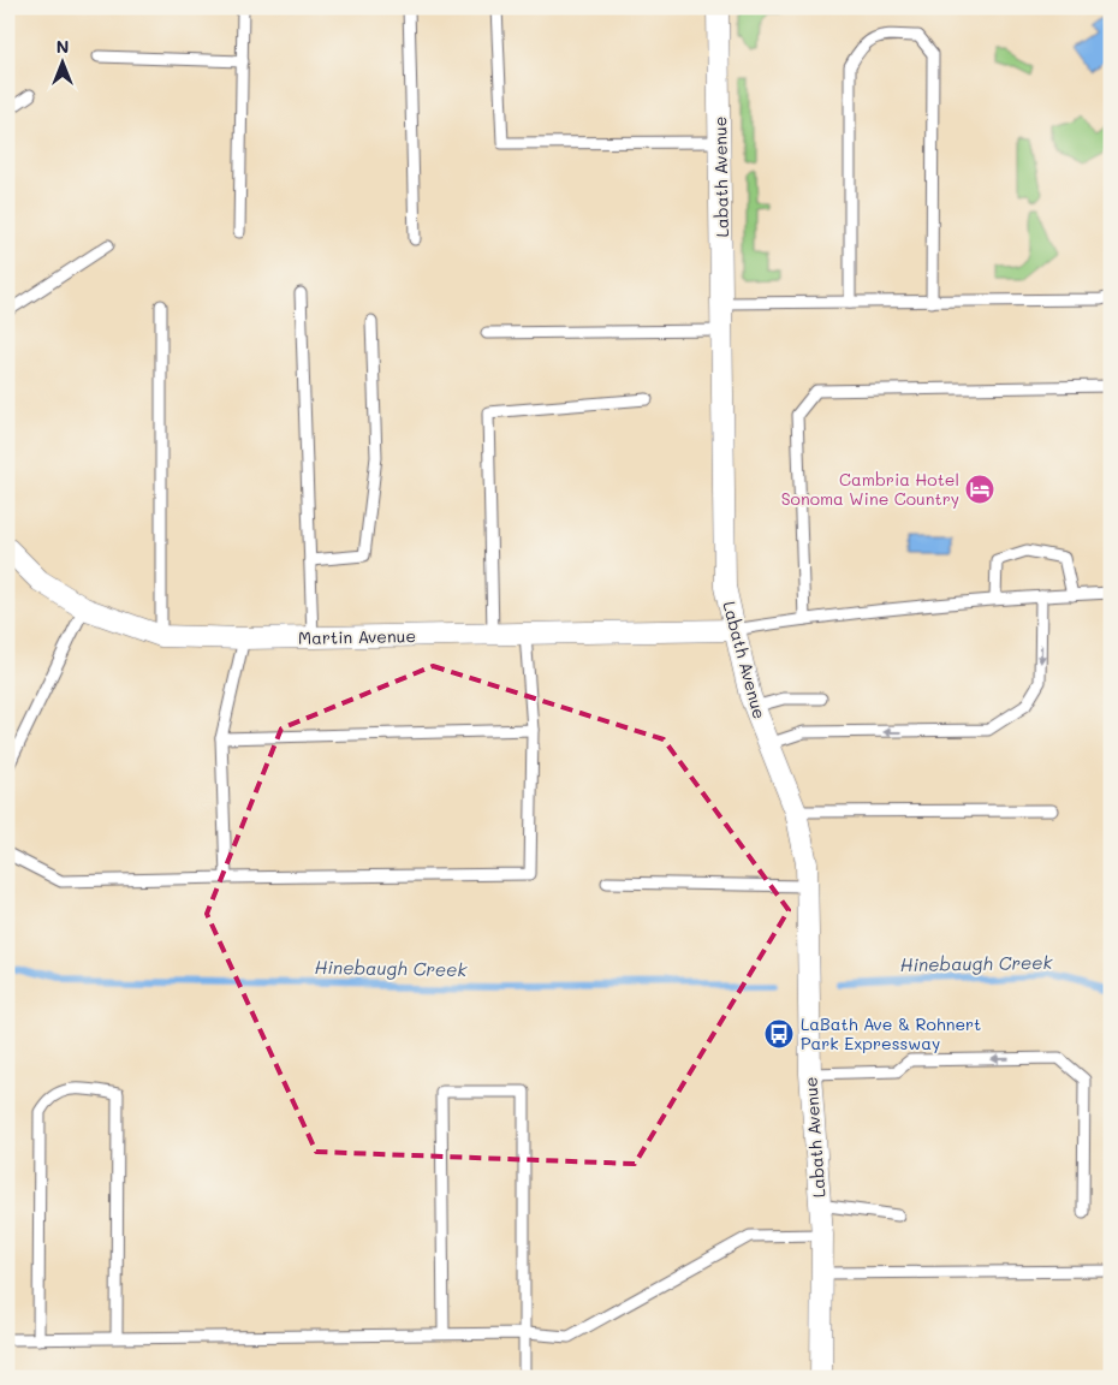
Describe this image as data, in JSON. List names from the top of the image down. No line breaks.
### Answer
{"streets":{"street":["Labath Avenue","Martin Avenue"]},"crossings":[["Labath Avenue","Martin Avenue"]],"water":["Hinebaugh Creek"],"places":{"hotel":["Cambria Hotel Sonoma Wine Country"],"bus stop":["LaBath Ave & Rohnert Park Expressway"]},"north":"top"}
